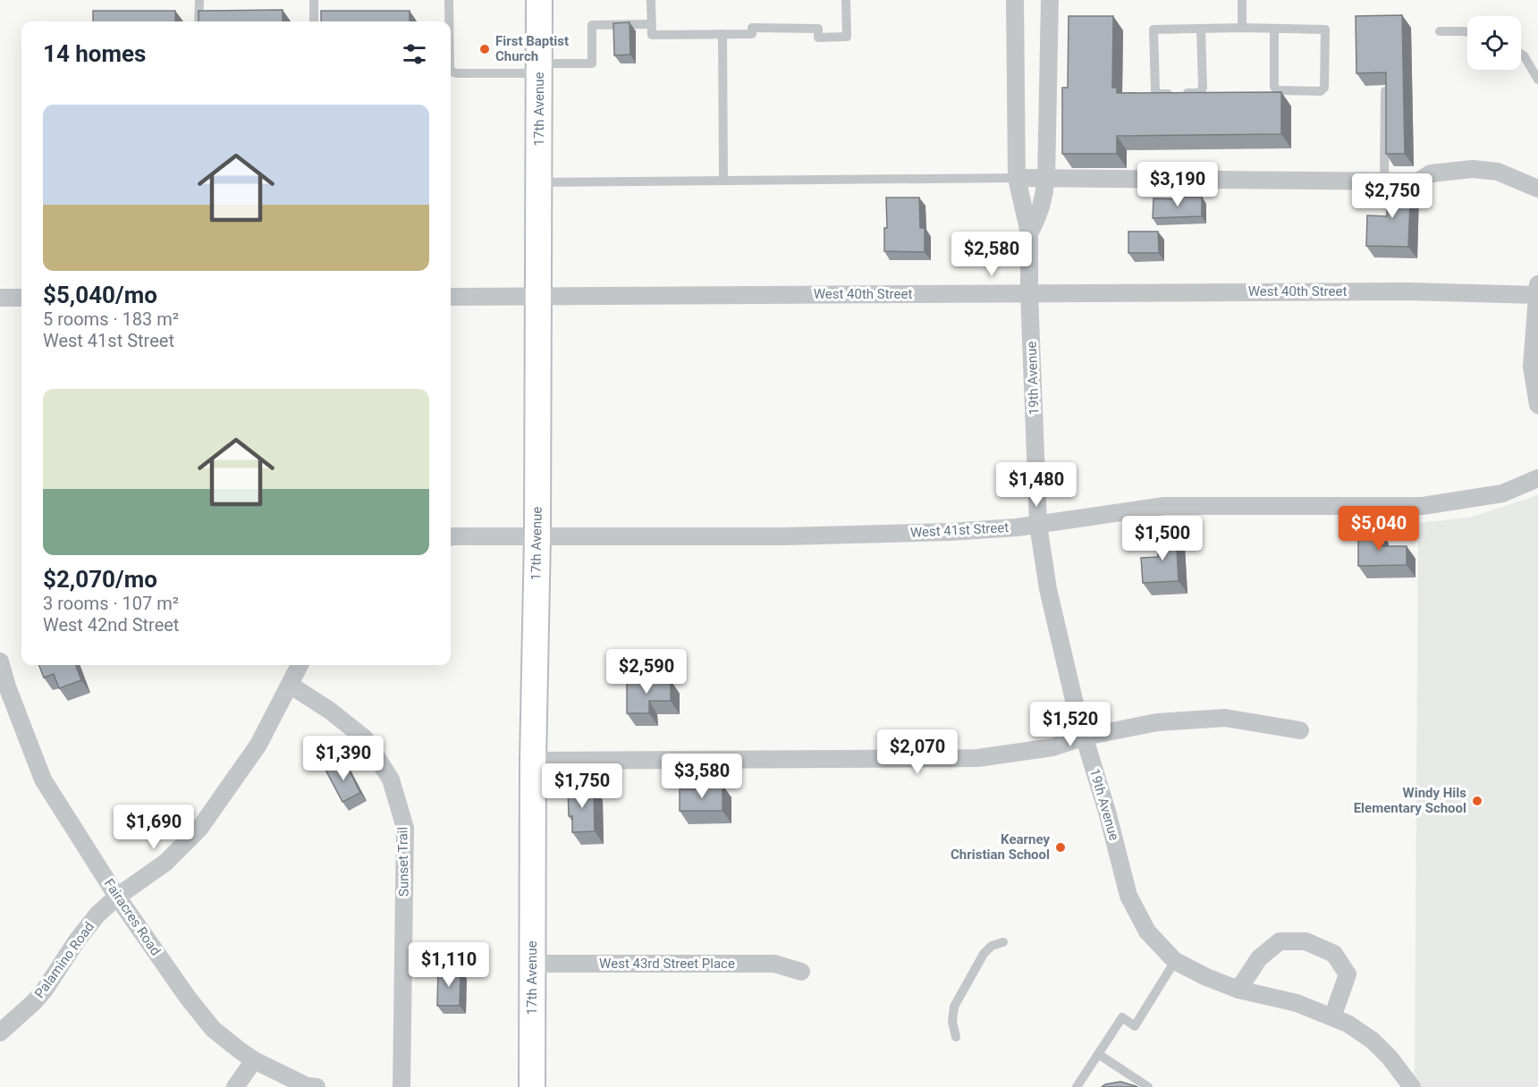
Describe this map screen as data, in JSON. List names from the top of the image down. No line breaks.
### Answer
{"streets":{"main road":["17th Avenue"],"street":["West 40th Street","19th Avenue","West 41st Street","Sunset Trail","Fairacres Road","Palamino Road","West 43rd Street Place"]},"crossings":[["17th Avenue","West 40th Street"],["17th Avenue","West 41st Street"],["17th Avenue","West 43rd Street Place"],["West 40th Street","19th Avenue"],["19th Avenue","West 41st Street"],["Sunset Trail","Palamino Road"],["Fairacres Road","Palamino Road"]],"places":["First Baptist Church","Windy Hils Elementary School","Kearney Christian School"],"page":{"heading":"14 homes","list":[{"name":"$5,040/mo","note":"5 rooms · 183 m² · West 41st Street"},{"name":"$2,070/mo","note":"3 rooms · 107 m² · West 42nd Street"}],"price":["$3,190","$2,750","$2,580","$1,480","$5,040","$1,500","$2,590","$1,520","$2,070","$1,390","$3,580","$1,750","$1,690","$1,110"]}}
